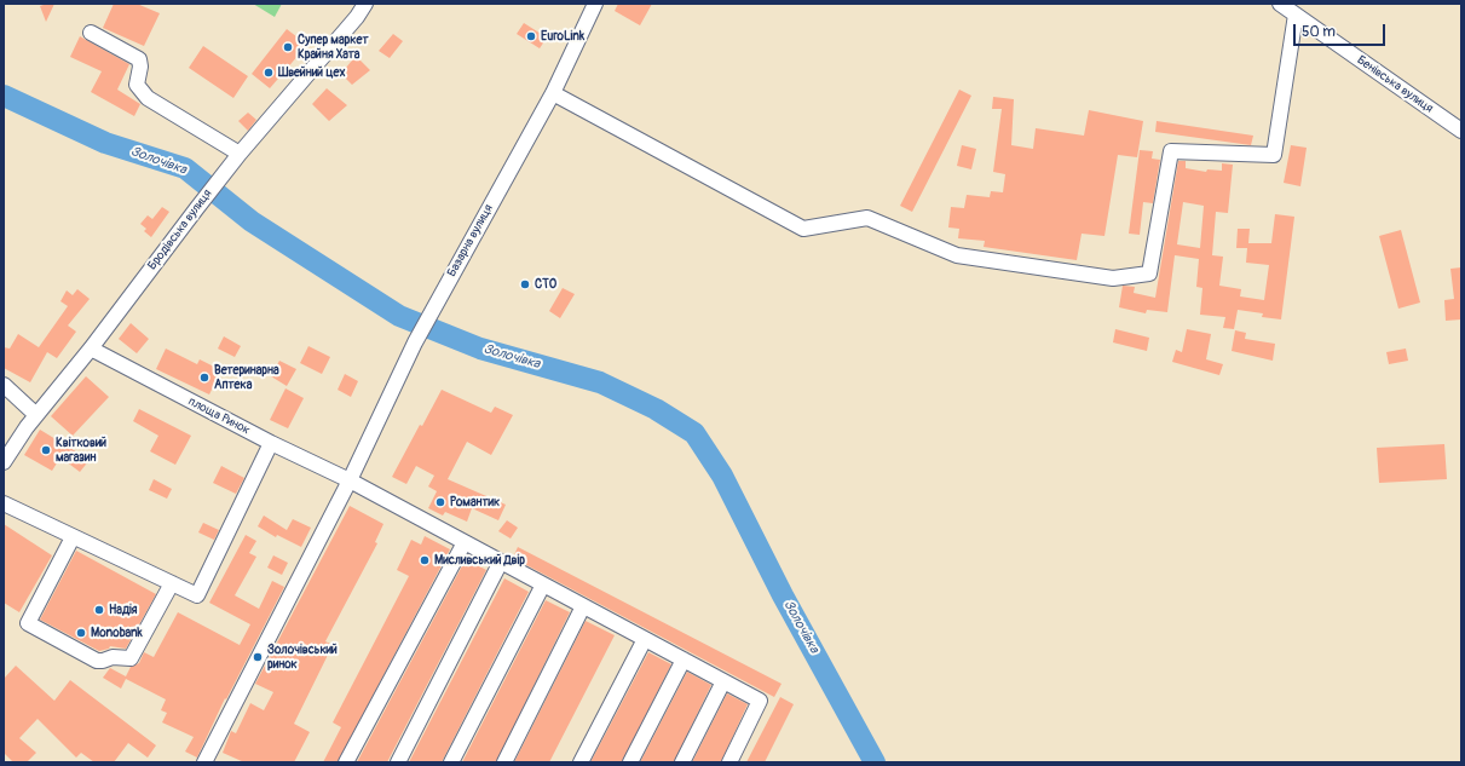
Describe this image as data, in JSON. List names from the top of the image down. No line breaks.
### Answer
{"streets":{"street":["Бенівська вулиця","Бродівська вулиця","Базарна вулиця","площа Ринок"]},"crossings":[["Бродівська вулиця","площа Ринок"],["Базарна вулиця","площа Ринок"]],"water":["Золочівка"],"places":["EuroLink","Супер маркет Крайня Хата","Швейний цех","СТО","Ветеринарна Аптека","Квітковий магазин","Романтик","Мисливський Двір","Надія","Monobank","Золочівський ринок"],"scale_bar":"50 m"}
